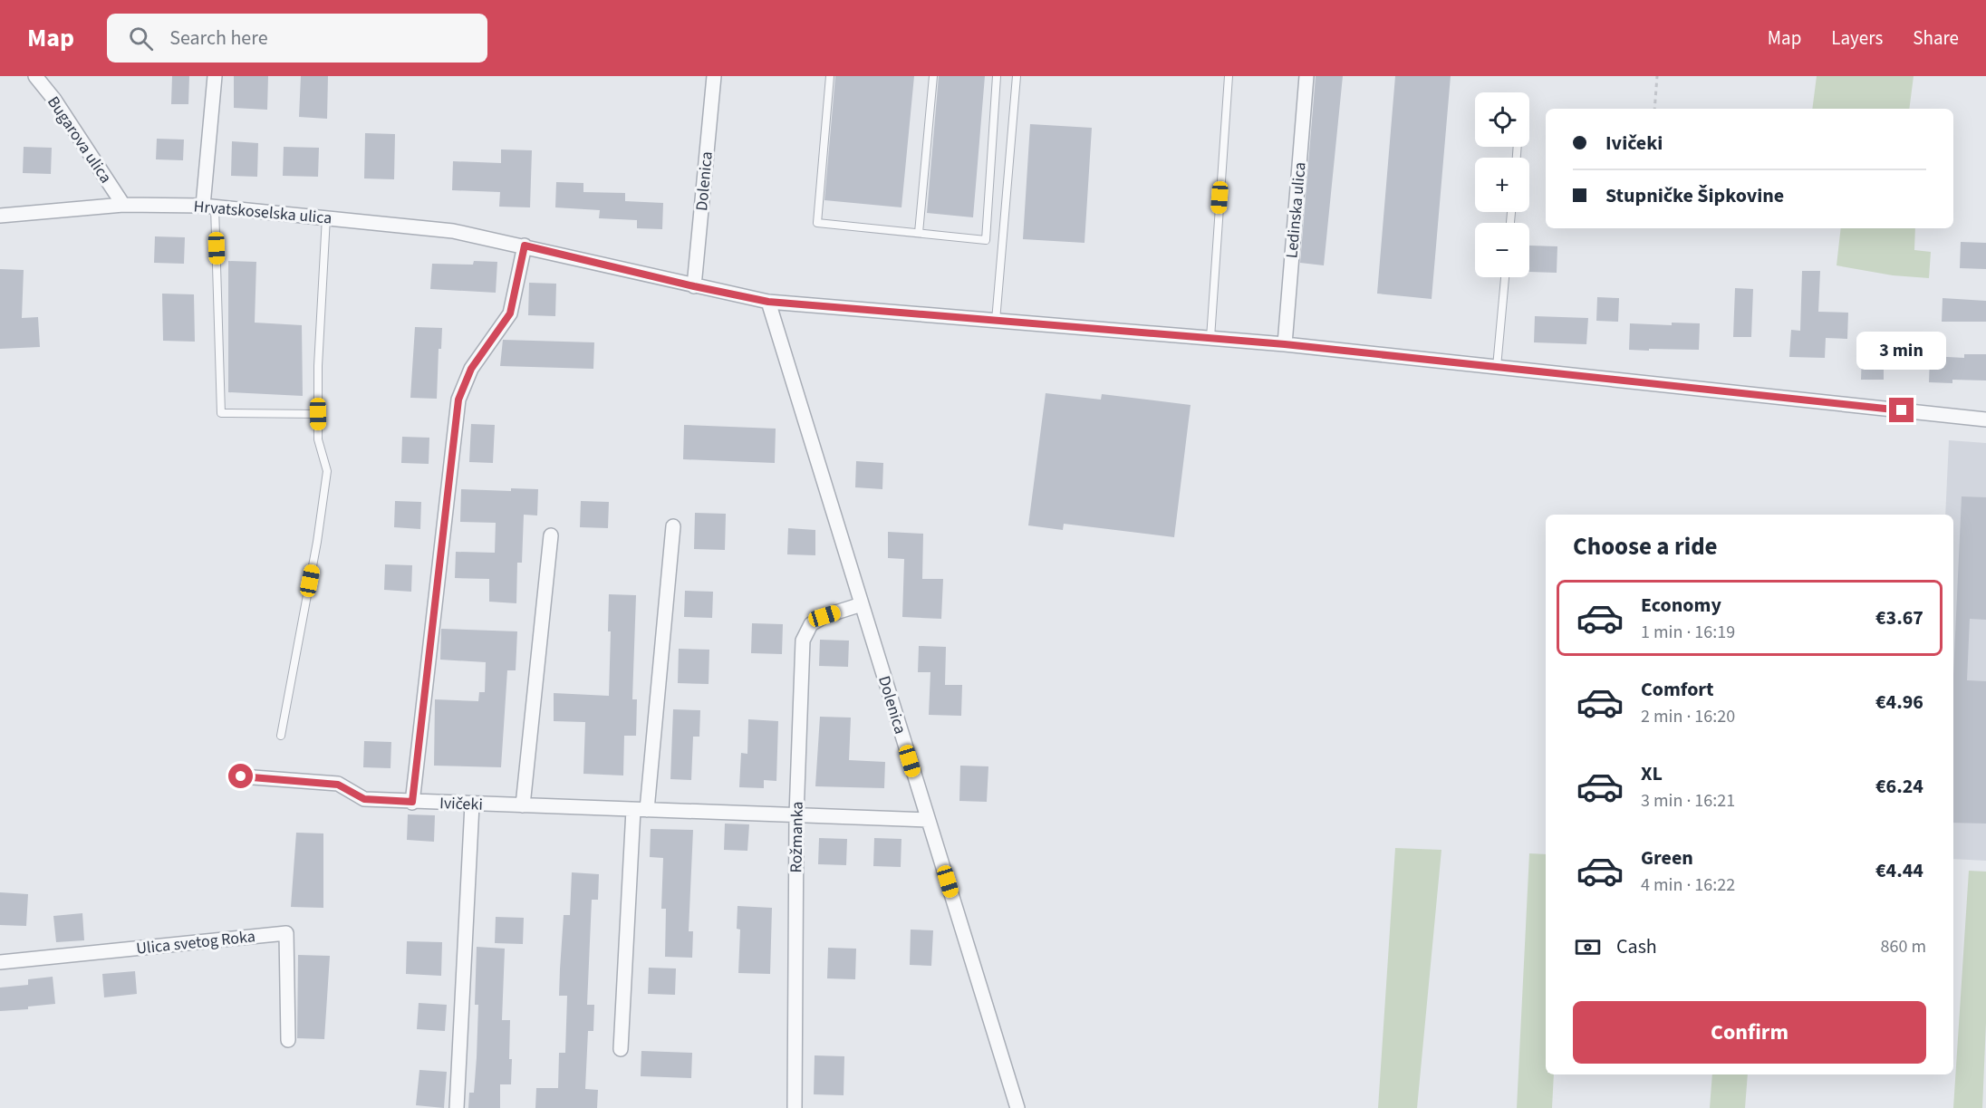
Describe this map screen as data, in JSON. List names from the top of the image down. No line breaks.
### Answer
{"streets":{"street":["Bugarova ulica","Dolenica","Ledinska ulica","Hrvatskoselska ulica","Ivičeki","Rožmanka","Ulica svetog Roka"]},"crossings":[["Bugarova ulica","Hrvatskoselska ulica"],["Dolenica","Hrvatskoselska ulica"],["Dolenica","Ivičeki"],["Dolenica","Rožmanka"],["Ledinska ulica","Hrvatskoselska ulica"],["Ivičeki","Rožmanka"]],"page":{"header":"Map","search":"Search here","nav":["Map","Layers","Share"],"map_buttons":["+","−"],"banner":["Ivičeki","Stupničke Šipkovine"],"bubble":"3 min","heading":"Choose a ride","list":[{"name":"Economy","note":"1 min · 16:19","value":"€3.67"},{"name":"Comfort","note":"2 min · 16:20","value":"€4.96"},{"name":"XL","note":"3 min · 16:21","value":"€6.24"},{"name":"Green","note":"4 min · 16:22","value":"€4.44"}],"pay":["Cash","860 m"],"buttons":"Confirm"}}
